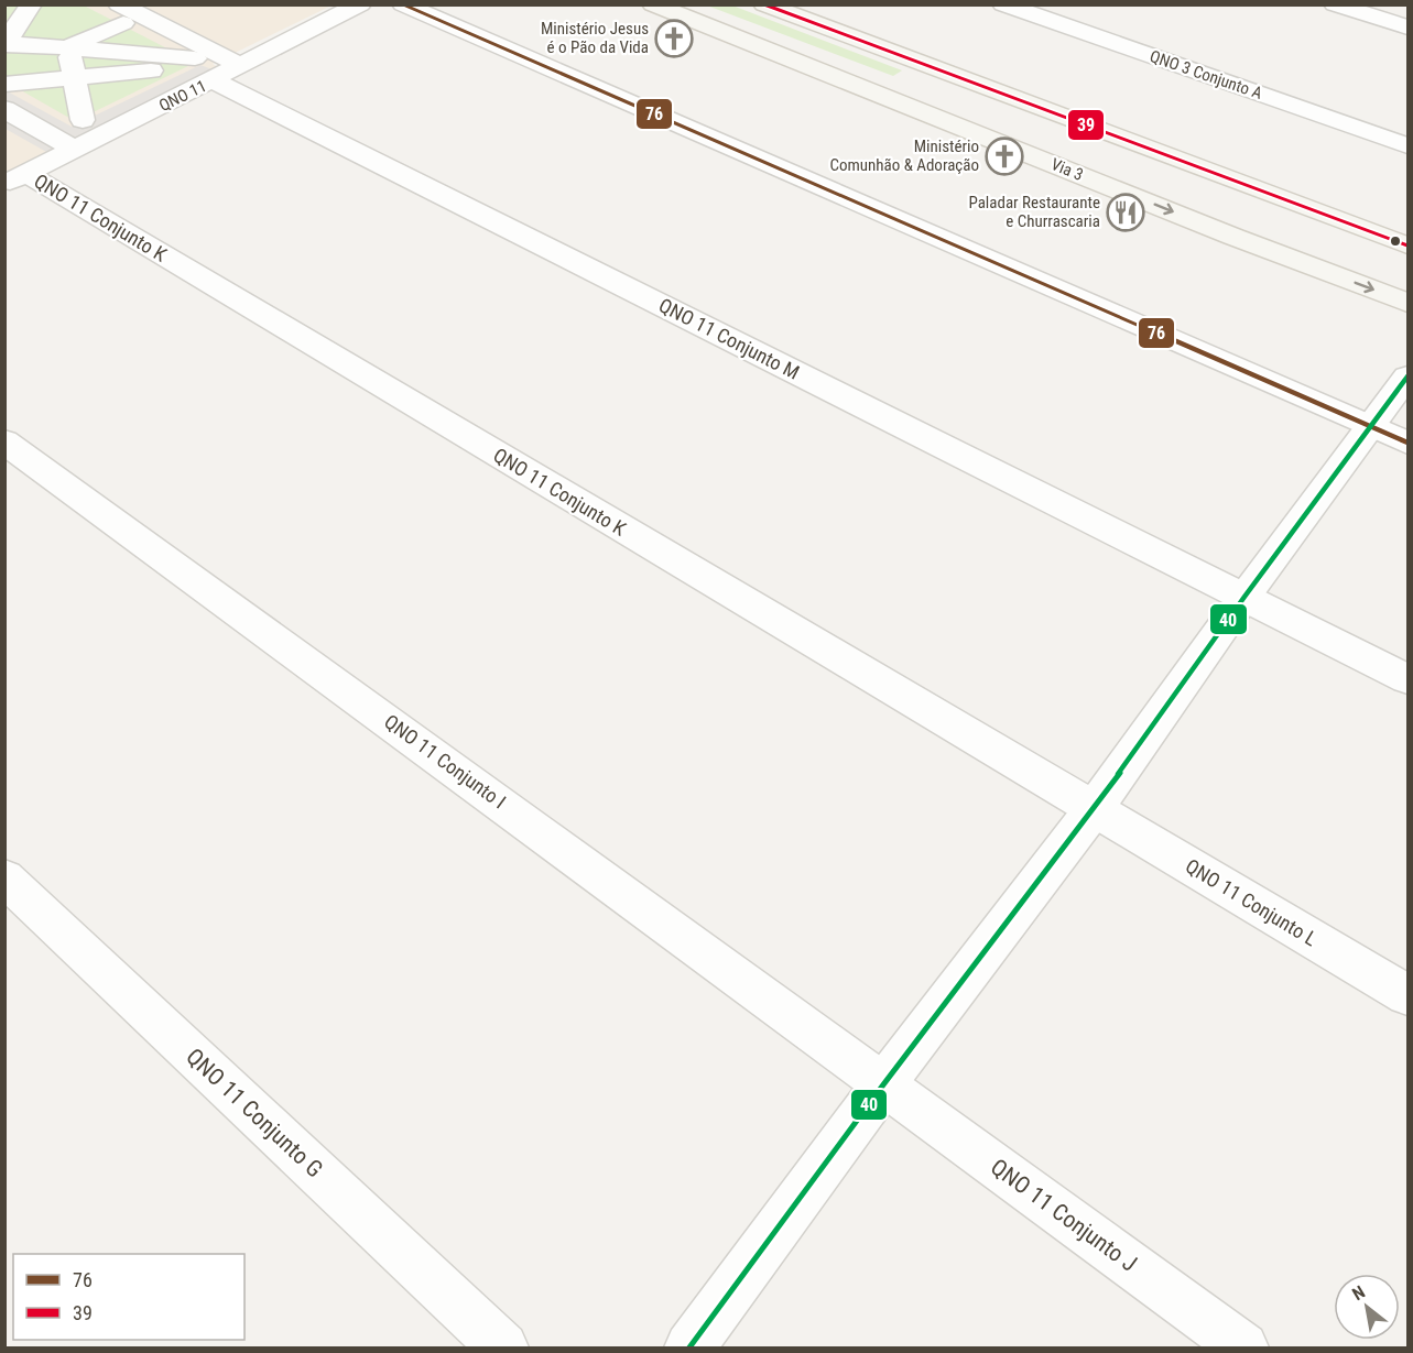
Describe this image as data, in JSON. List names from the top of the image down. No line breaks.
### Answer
{"streets":{"main road":["Via 3"],"street":["QNO 3 Conjunto A","QNO 11","QNO 11 Conjunto K","QNO 11 Conjunto M","QNO 11 Conjunto I","QNO 11 Conjunto L","QNO 11 Conjunto G","QNO 11 Conjunto J"]},"crossings":[["QNO 11","QNO 11 Conjunto K"],["QNO 11","QNO 11 Conjunto M"],["QNO 11 Conjunto K","QNO 11 Conjunto L"],["QNO 11 Conjunto I","QNO 11 Conjunto J"]],"places":{"church":["Ministério Jesus é o Pão da Vida","Ministério Comunhão & Adoração"],"restaurant":["Paladar Restaurante e Churrascaria"]},"lines":["transit line 76","transit line 39","transit line 40"],"legend":["76","39"],"north":"top left"}
